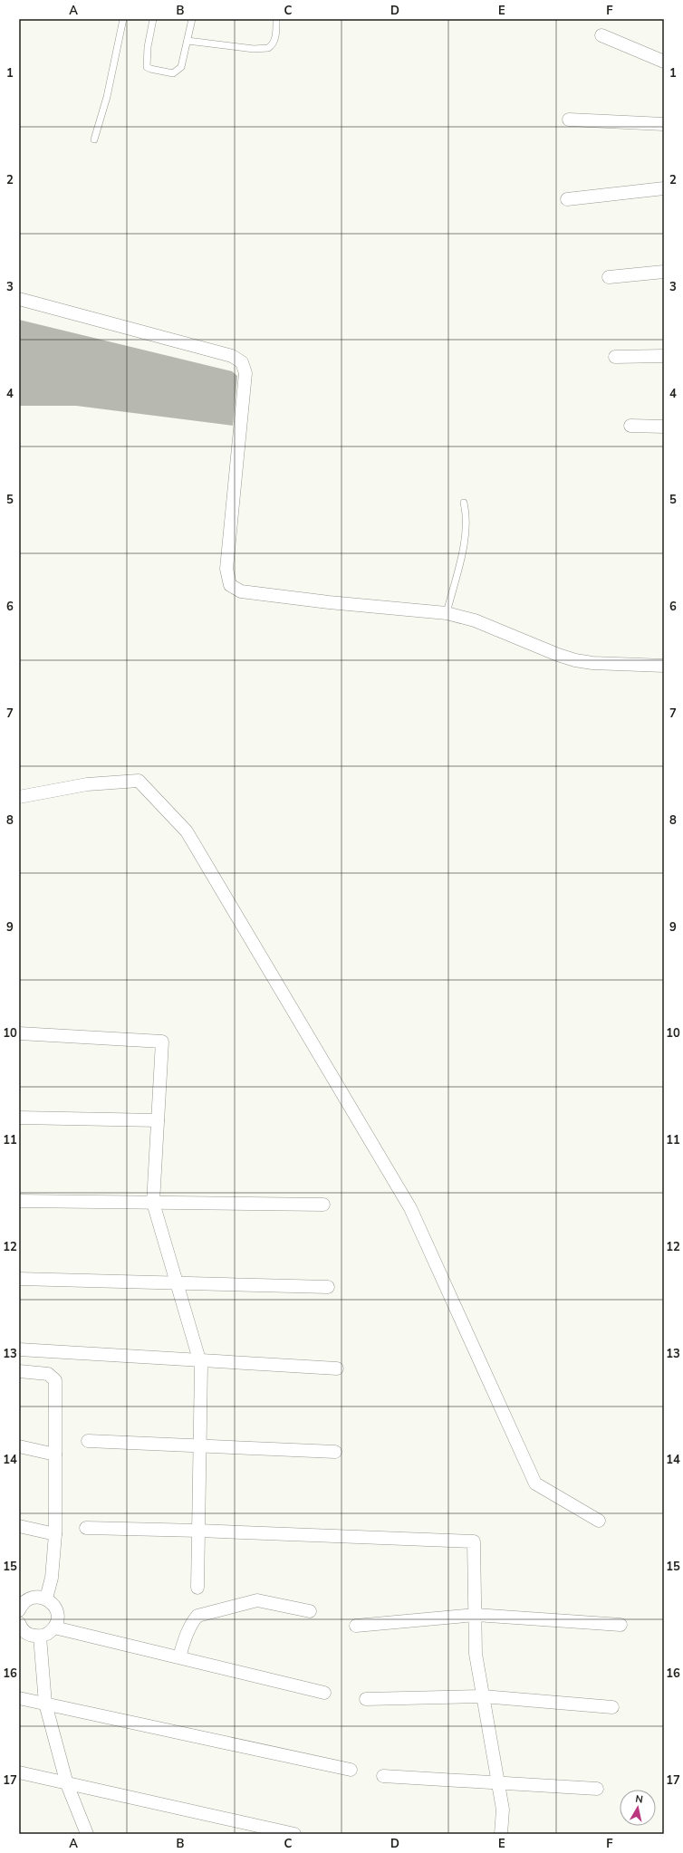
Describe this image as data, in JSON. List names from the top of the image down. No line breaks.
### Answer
{"north":"top","grid":{"columns":["A","B","C","D","E","F"],"rows":["1","2","3","4","5","6","7","8","9","10","11","12","13","14","15","16","17"]}}
